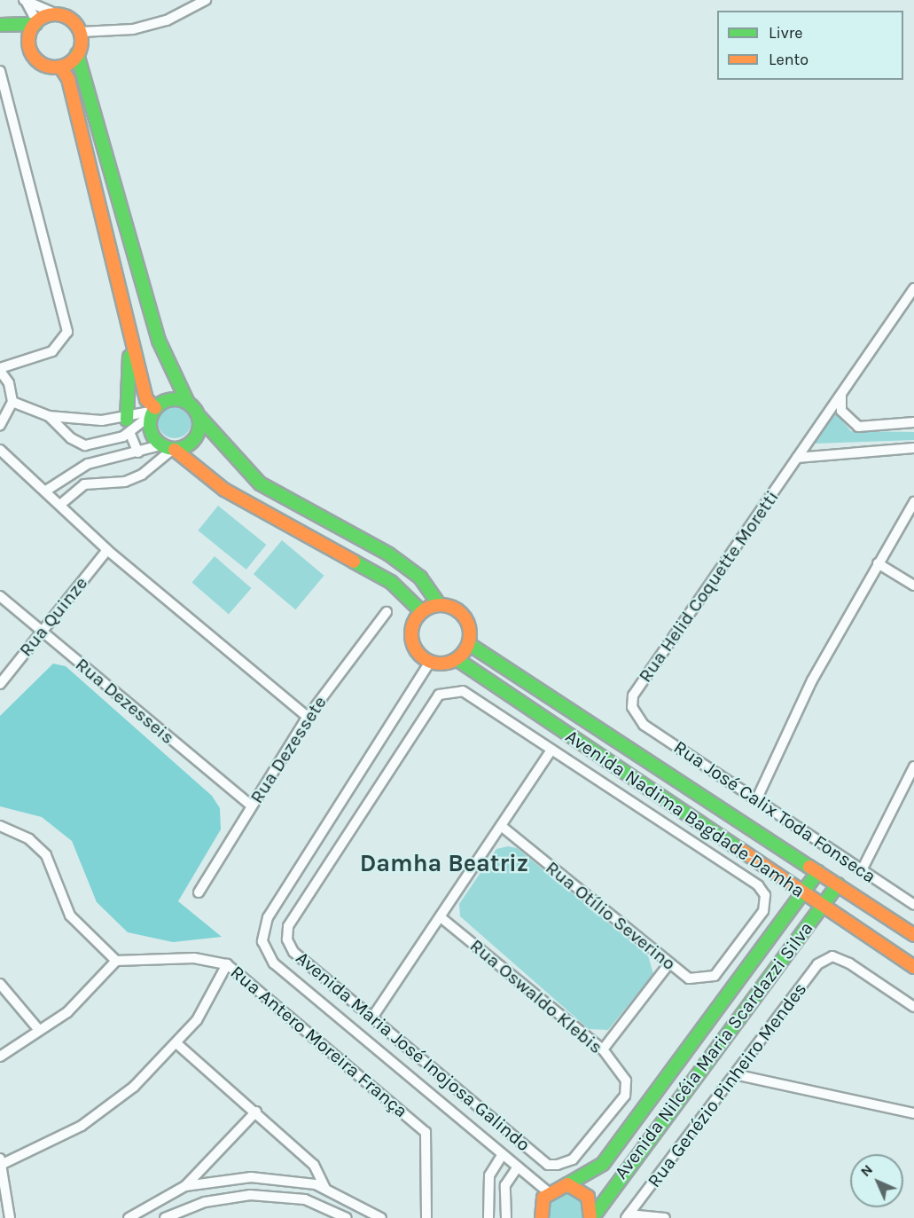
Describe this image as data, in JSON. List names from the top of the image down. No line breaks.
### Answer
{"streets":{"street":["Rua Helid Coquette Moretti","Rua Quinze","Rua Dezesseis","Rua Dezessete","Rua José Calix Toda Fonseca","Avenida Nadima Bagdade Damha","Rua Otílio Severino","Rua Oswaldo Klebis","Rua Antero Moreira França","Avenida Nilcéia Maria Scardazzi Silva","Avenida Maria José Inojosa Galindo","Rua Genézio Pinheiro Mendes"]},"crossings":[["Rua Helid Coquette Moretti","Rua José Calix Toda Fonseca"],["Rua Quinze","Rua Dezesseis"],["Rua Dezesseis","Rua Dezessete"],["Avenida Nadima Bagdade Damha","Rua Otílio Severino"],["Avenida Nadima Bagdade Damha","Avenida Nilcéia Maria Scardazzi Silva"],["Avenida Nadima Bagdade Damha","Avenida Maria José Inojosa Galindo"],["Rua Oswaldo Klebis","Avenida Maria José Inojosa Galindo"]],"districts":["Damha Beatriz"],"legend":["Livre","Lento"],"north":"top left"}
